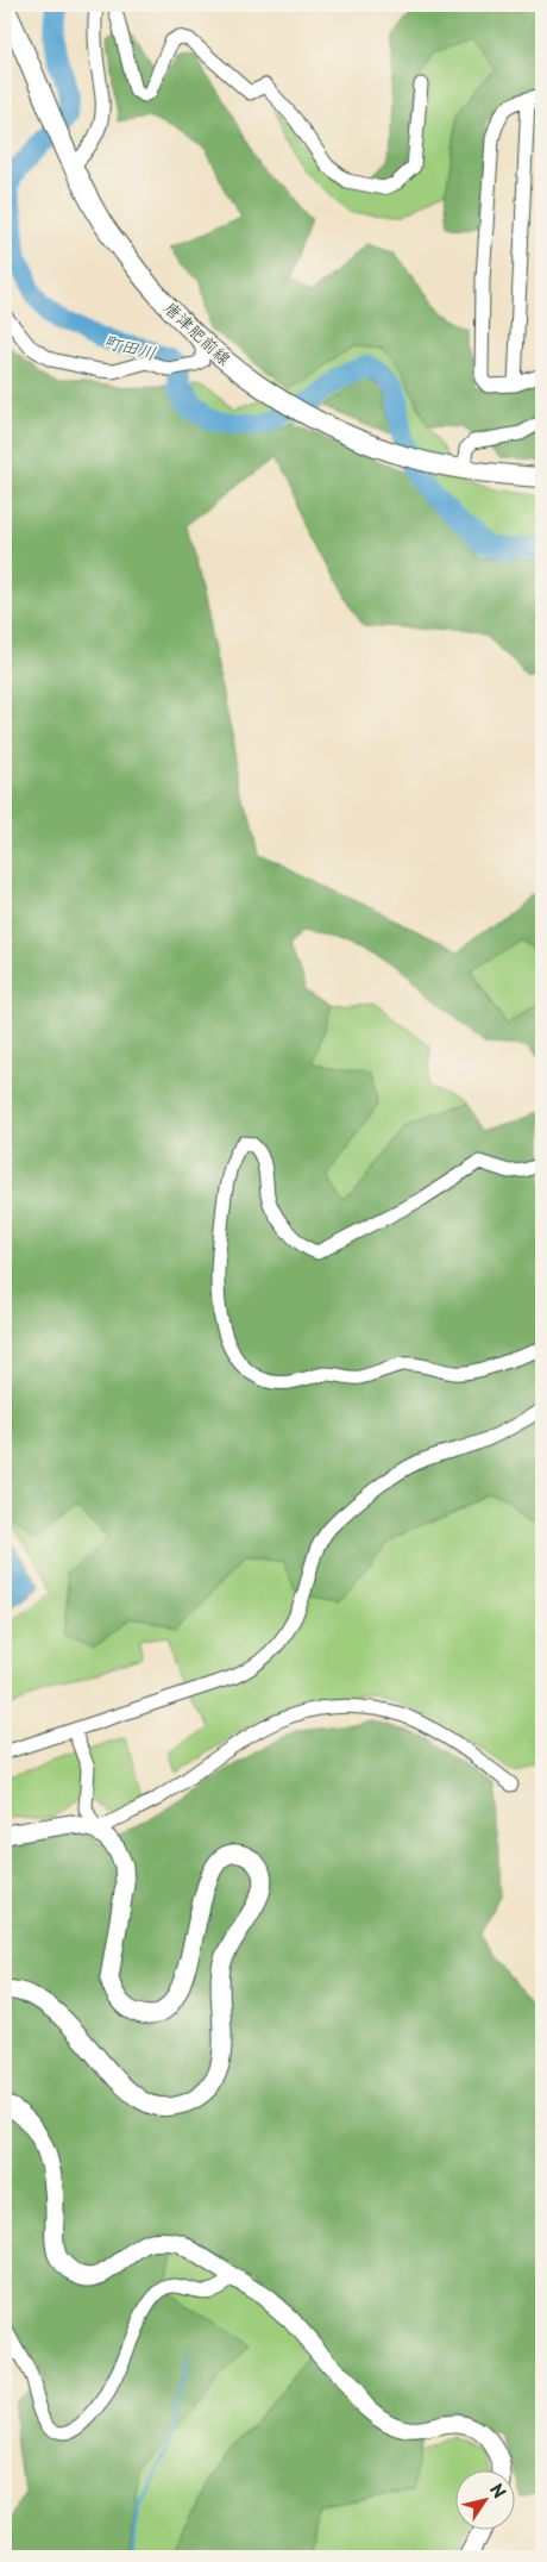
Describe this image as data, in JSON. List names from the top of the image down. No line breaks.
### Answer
{"streets":{"main road":["唐津肥前線"]},"water":["町田川"],"north":"top right"}
